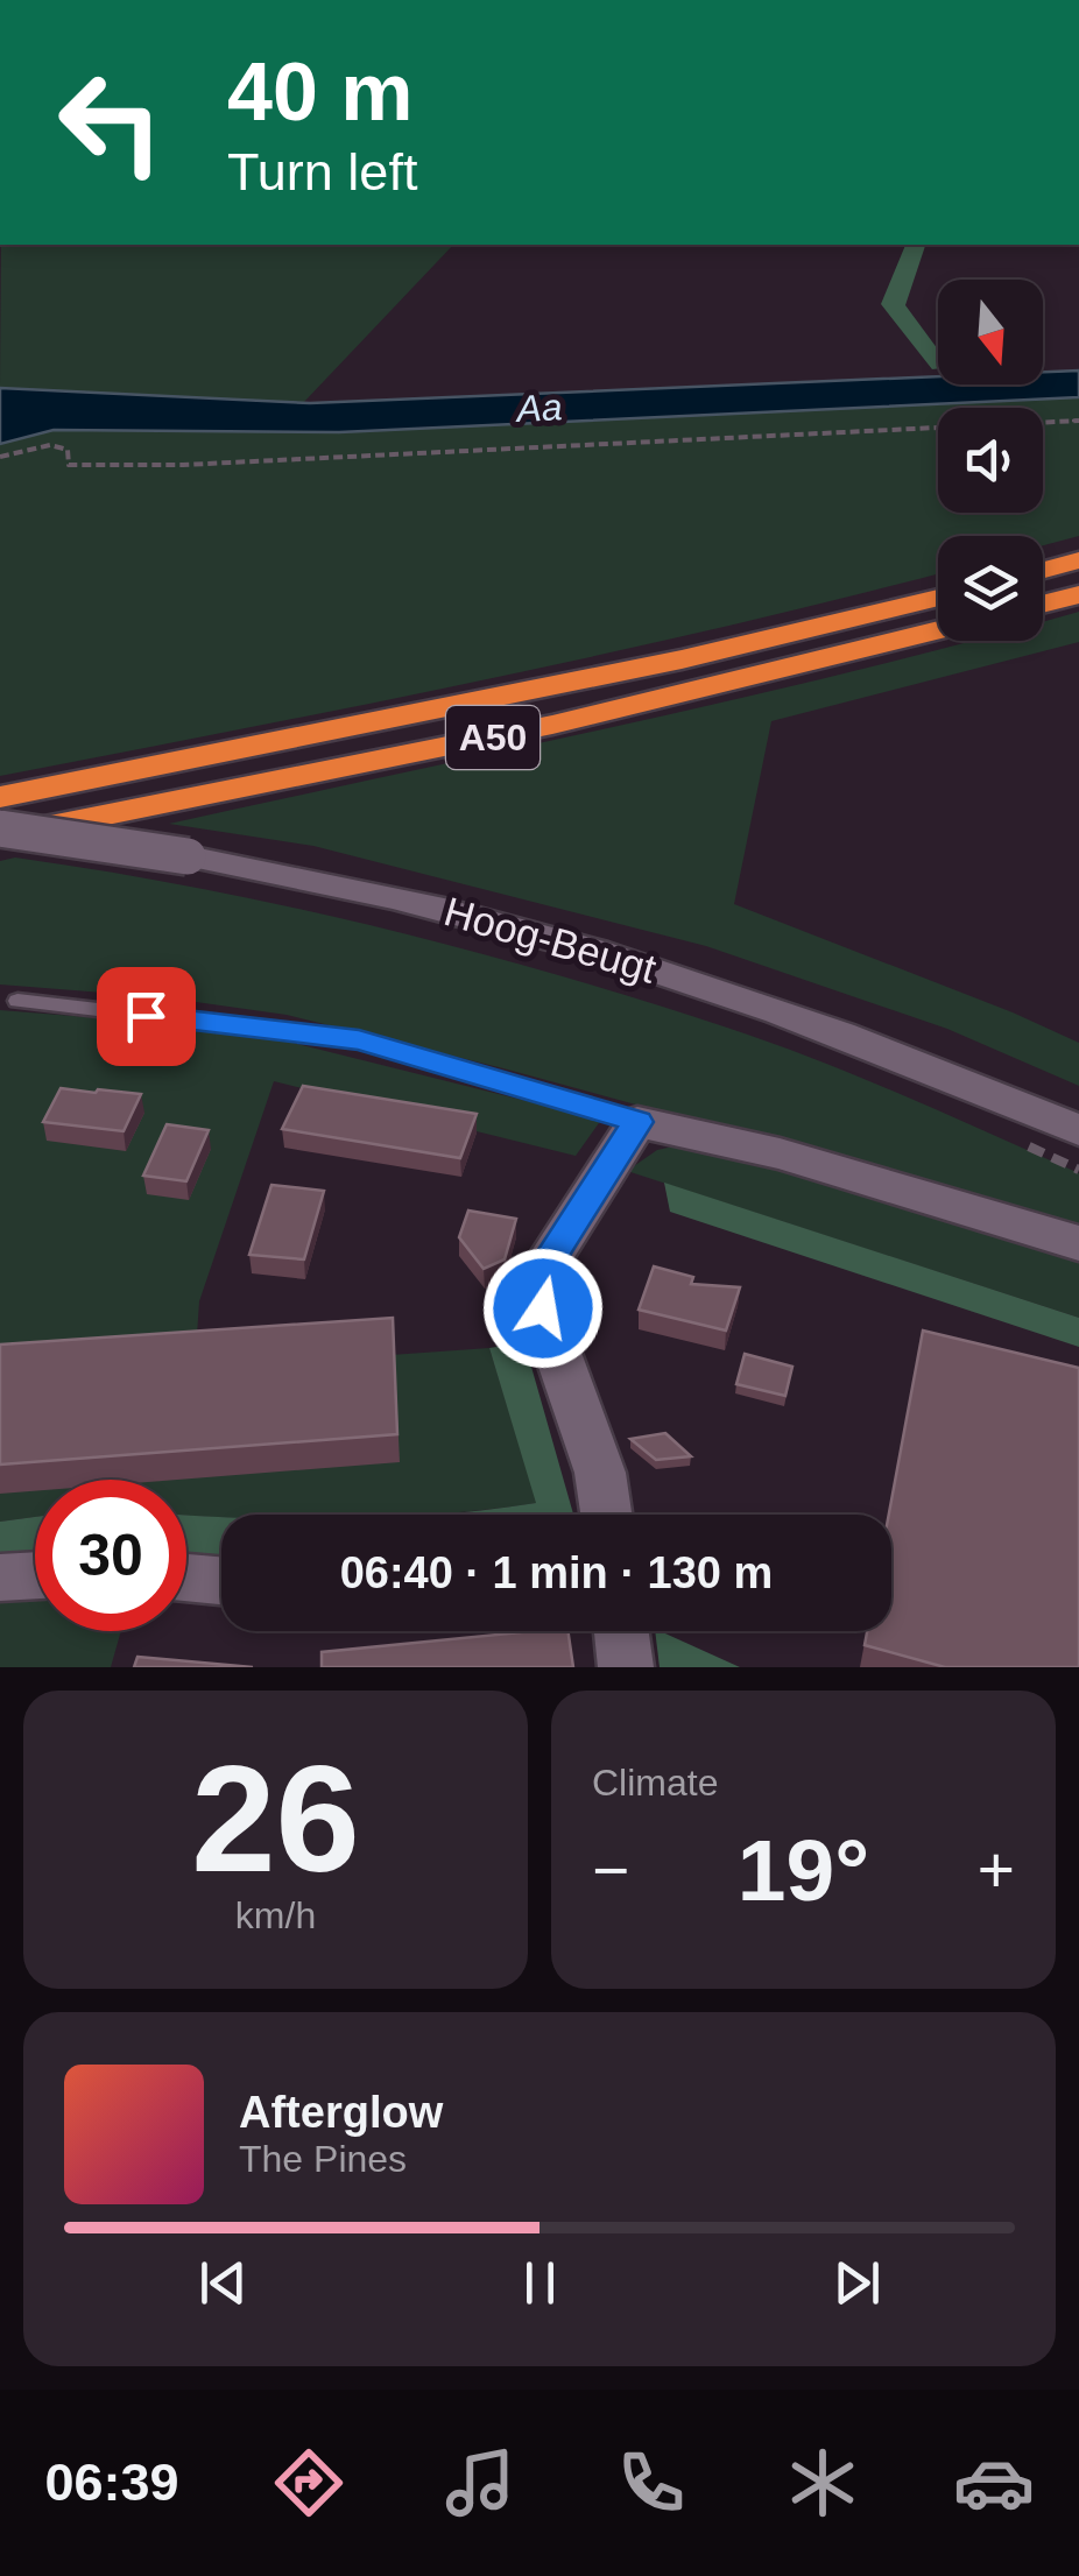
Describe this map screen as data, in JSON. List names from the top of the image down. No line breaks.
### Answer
{"streets":{"highway":["A50"],"street":["Hoog-Beugt"]},"crossings":[["A50","Hoog-Beugt"]],"water":["Aa"],"north":"bottom","page":{"turn":["40 m","Turn left"],"limit":"30","trip":"06:40 · 1 min · 130 m","tile":[["26","km/h"],"Climate"],"heat":["−","19°","+"],"song":["Afterglow","The Pines"],"tabs":"06:39"}}
